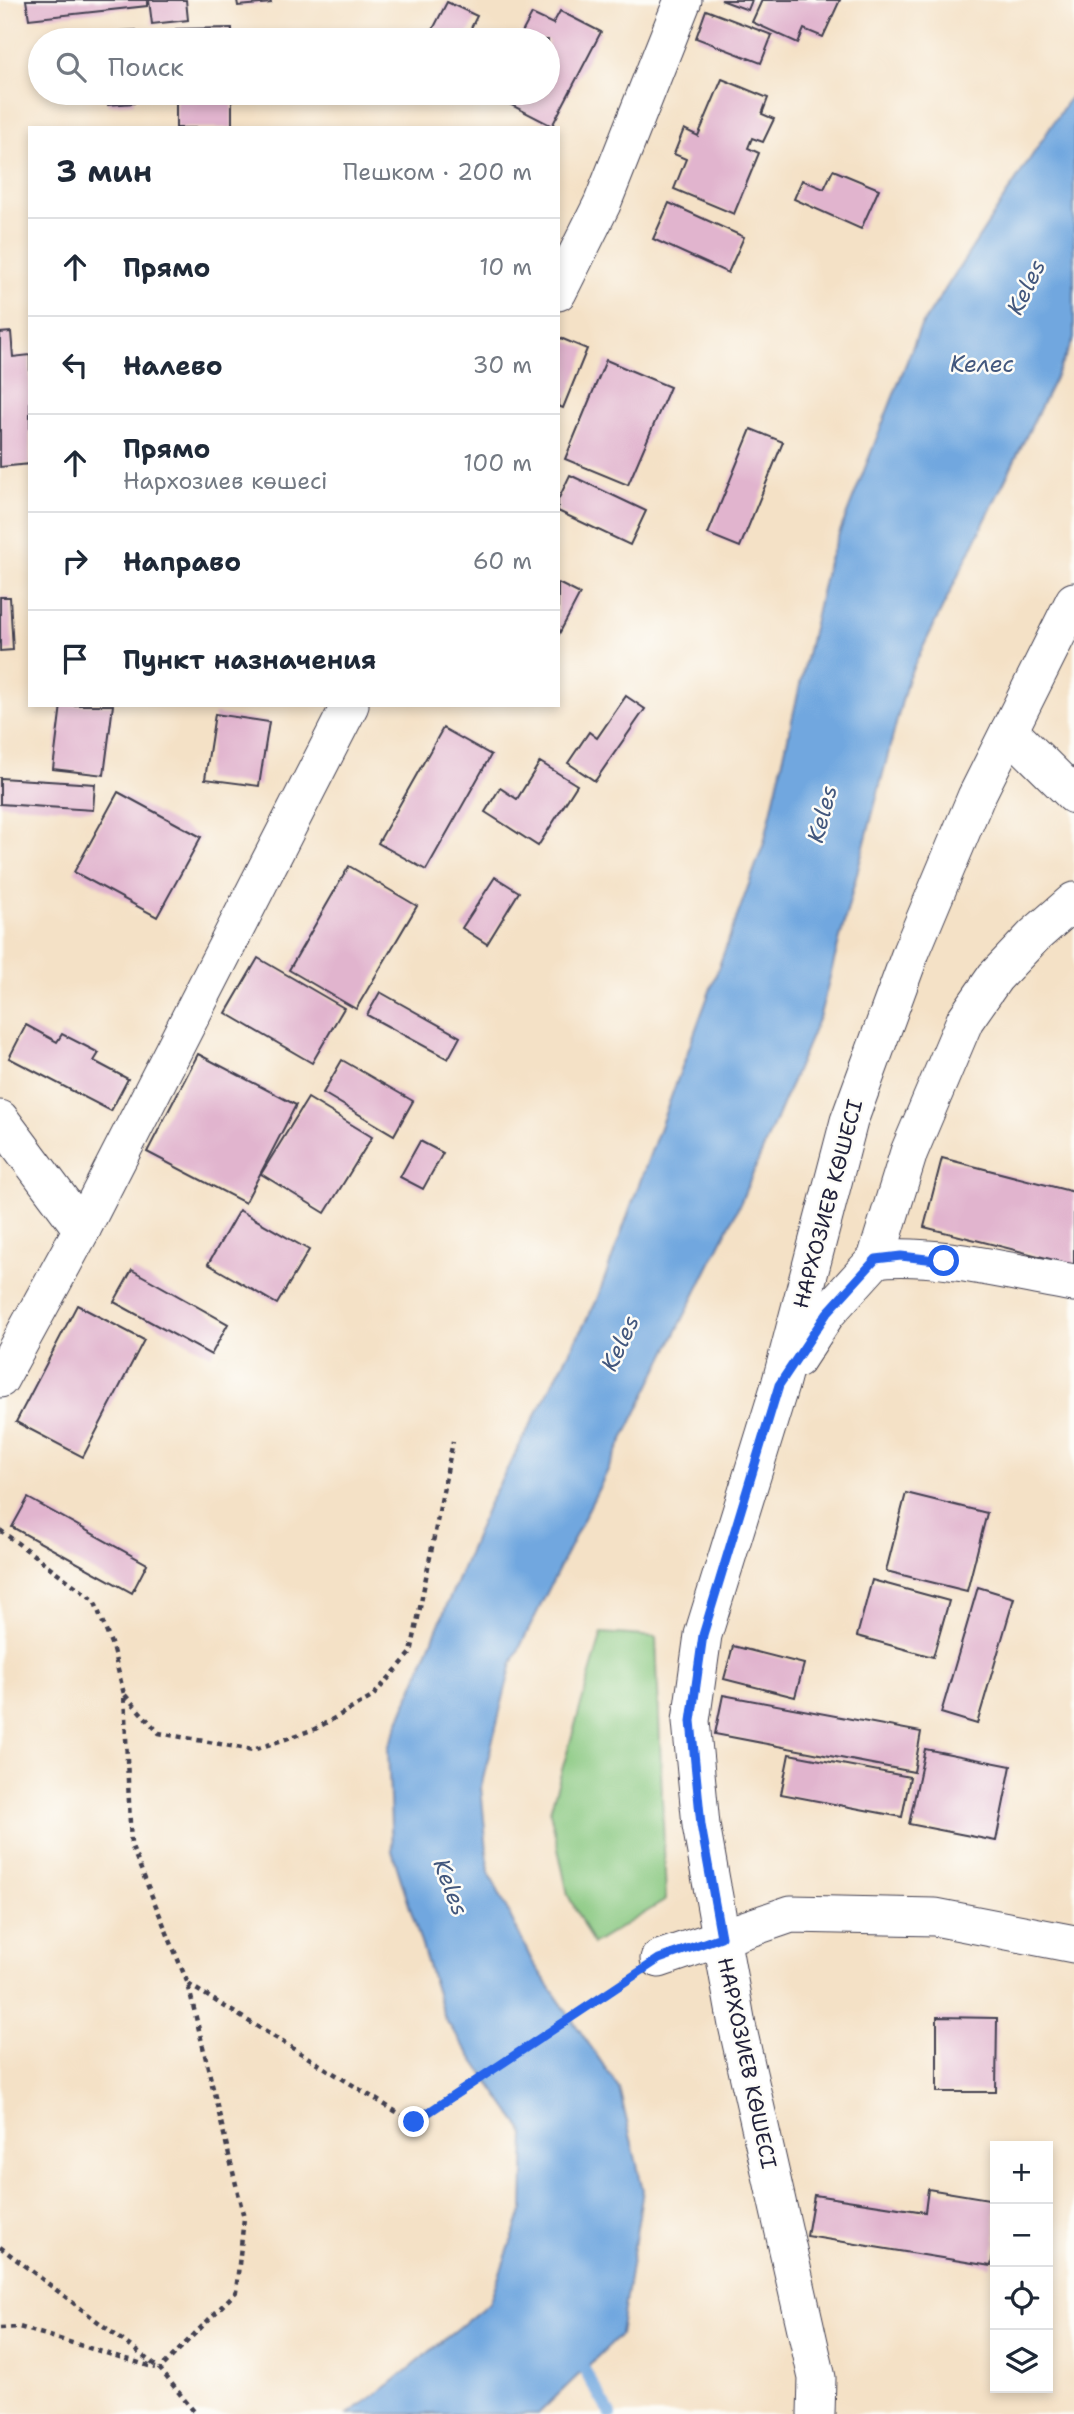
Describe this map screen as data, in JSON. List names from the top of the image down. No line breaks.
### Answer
{"streets":{"street":["НАРХОЗИЕВ КӨШЕСІ"]},"water":["Keles","Келес"],"page":{"search":"Поиск","heading":["3 мин","Пешком · 200 m"],"list":[["Прямо","10 m"],["Налево","30 m"],["Прямо","Нархозиев көшесі","100 m"],["Направо","60 m"],"Пункт назначения"],"map_buttons":["+","−"]}}
